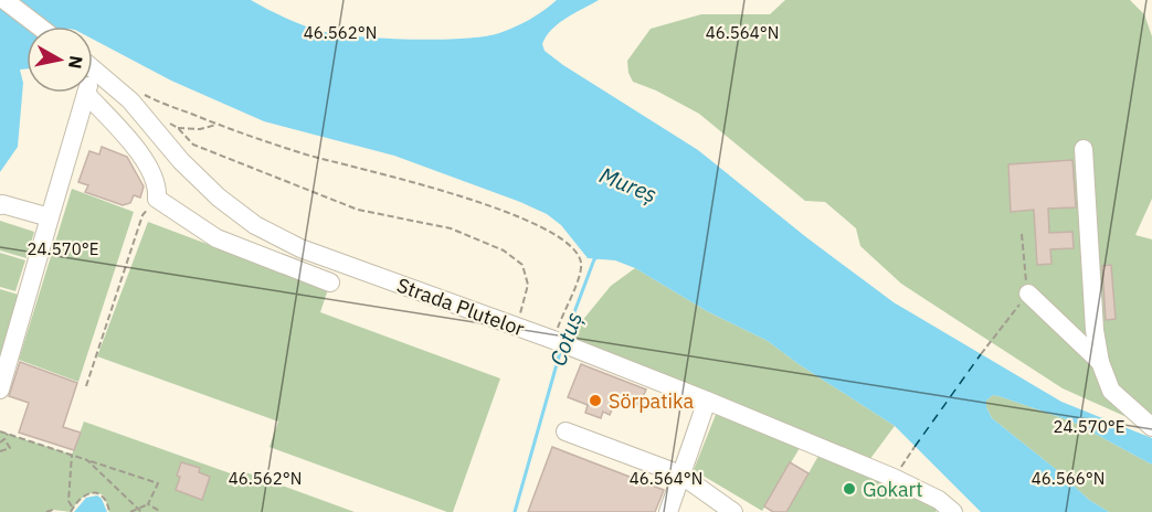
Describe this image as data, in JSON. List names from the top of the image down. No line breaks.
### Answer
{"streets":{"street":["Strada Plutelor"]},"water":["Mureș","Cotuș"],"places":["Sörpatika","Gokart"],"north":"right","coordinates":["46.562°N","46.564°N","24.570°E","46.566°N"]}
